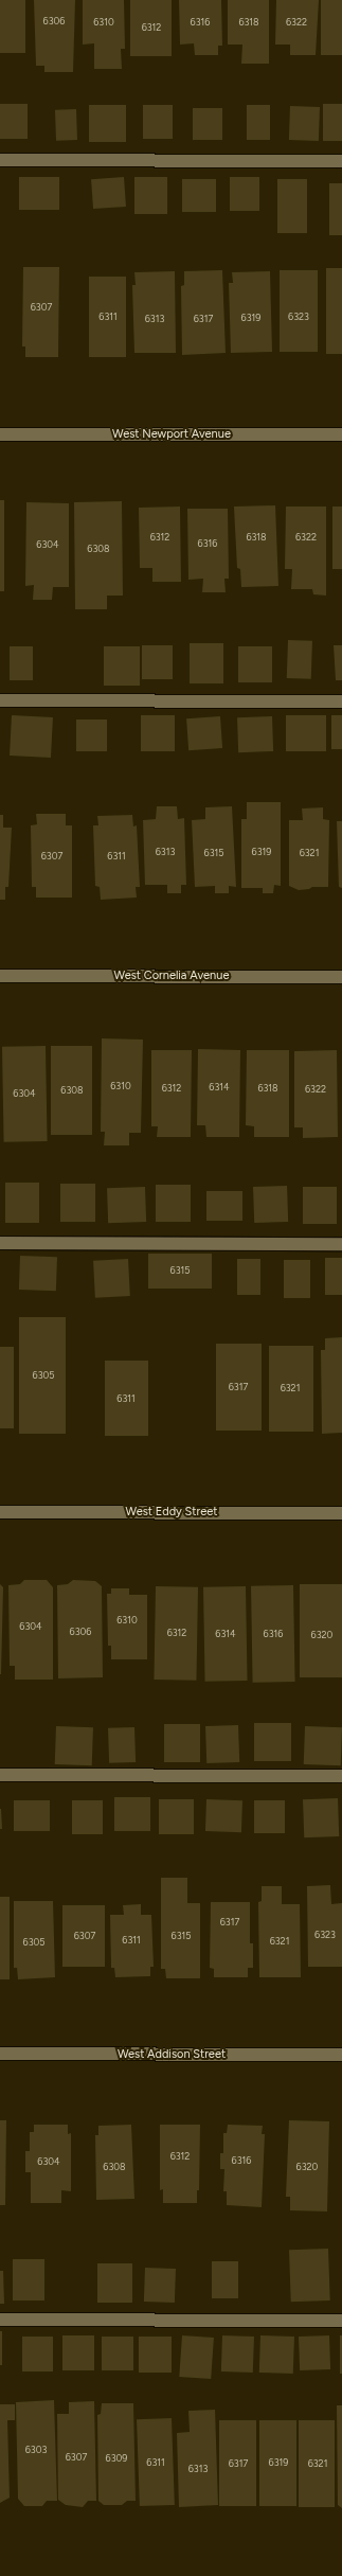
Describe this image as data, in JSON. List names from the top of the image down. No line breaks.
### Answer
{"streets":{"street":["West Newport Avenue","West Cornelia Avenue","West Eddy Street","West Addison Street"]},"house_numbers":["6306","6310","6316","6318","6322","6312","6307","6311","6323","6319","6313","6317","6312","6318","6322","6316","6304","6308","6313","6319","6315","6321","6307","6311","6310","6314","6312","6318","6322","6308","6304","6315","6305","6317","6321","6311","6310","6304","6306","6312","6314","6316","6320","6317","6323","6307","6315","6311","6321","6305","6312","6316","6304","6308","6320","6303","6307","6309","6311","6319","6317","6321","6313"]}
